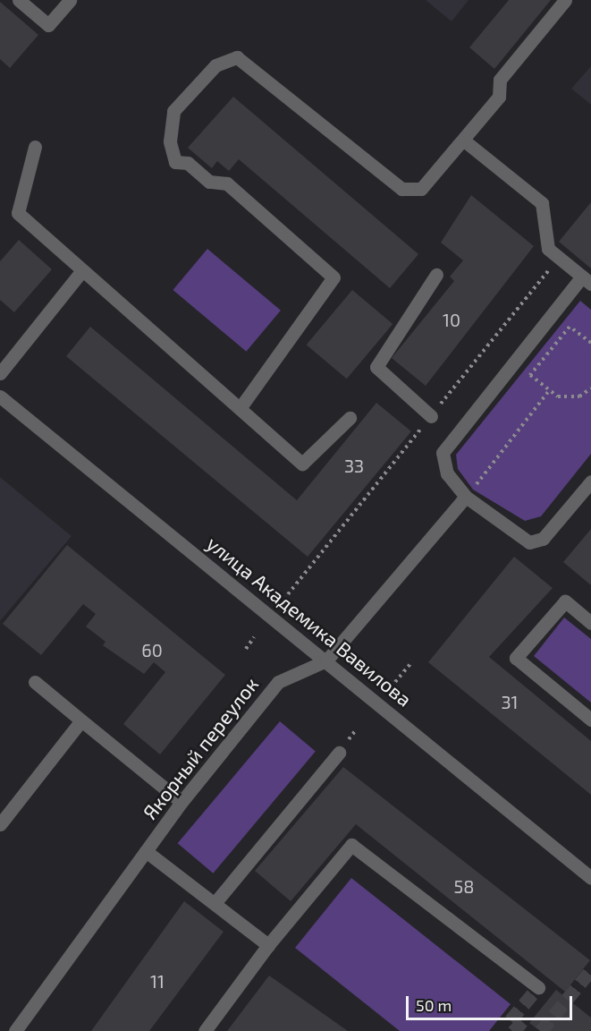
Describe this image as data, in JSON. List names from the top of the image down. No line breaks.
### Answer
{"streets":{"street":["улица Академика Вавилова","Якорный переулок"]},"crossings":[["улица Академика Вавилова","Якорный переулок"]],"house_numbers":["10","33","60","31","58","11"],"scale_bar":"50 m"}
